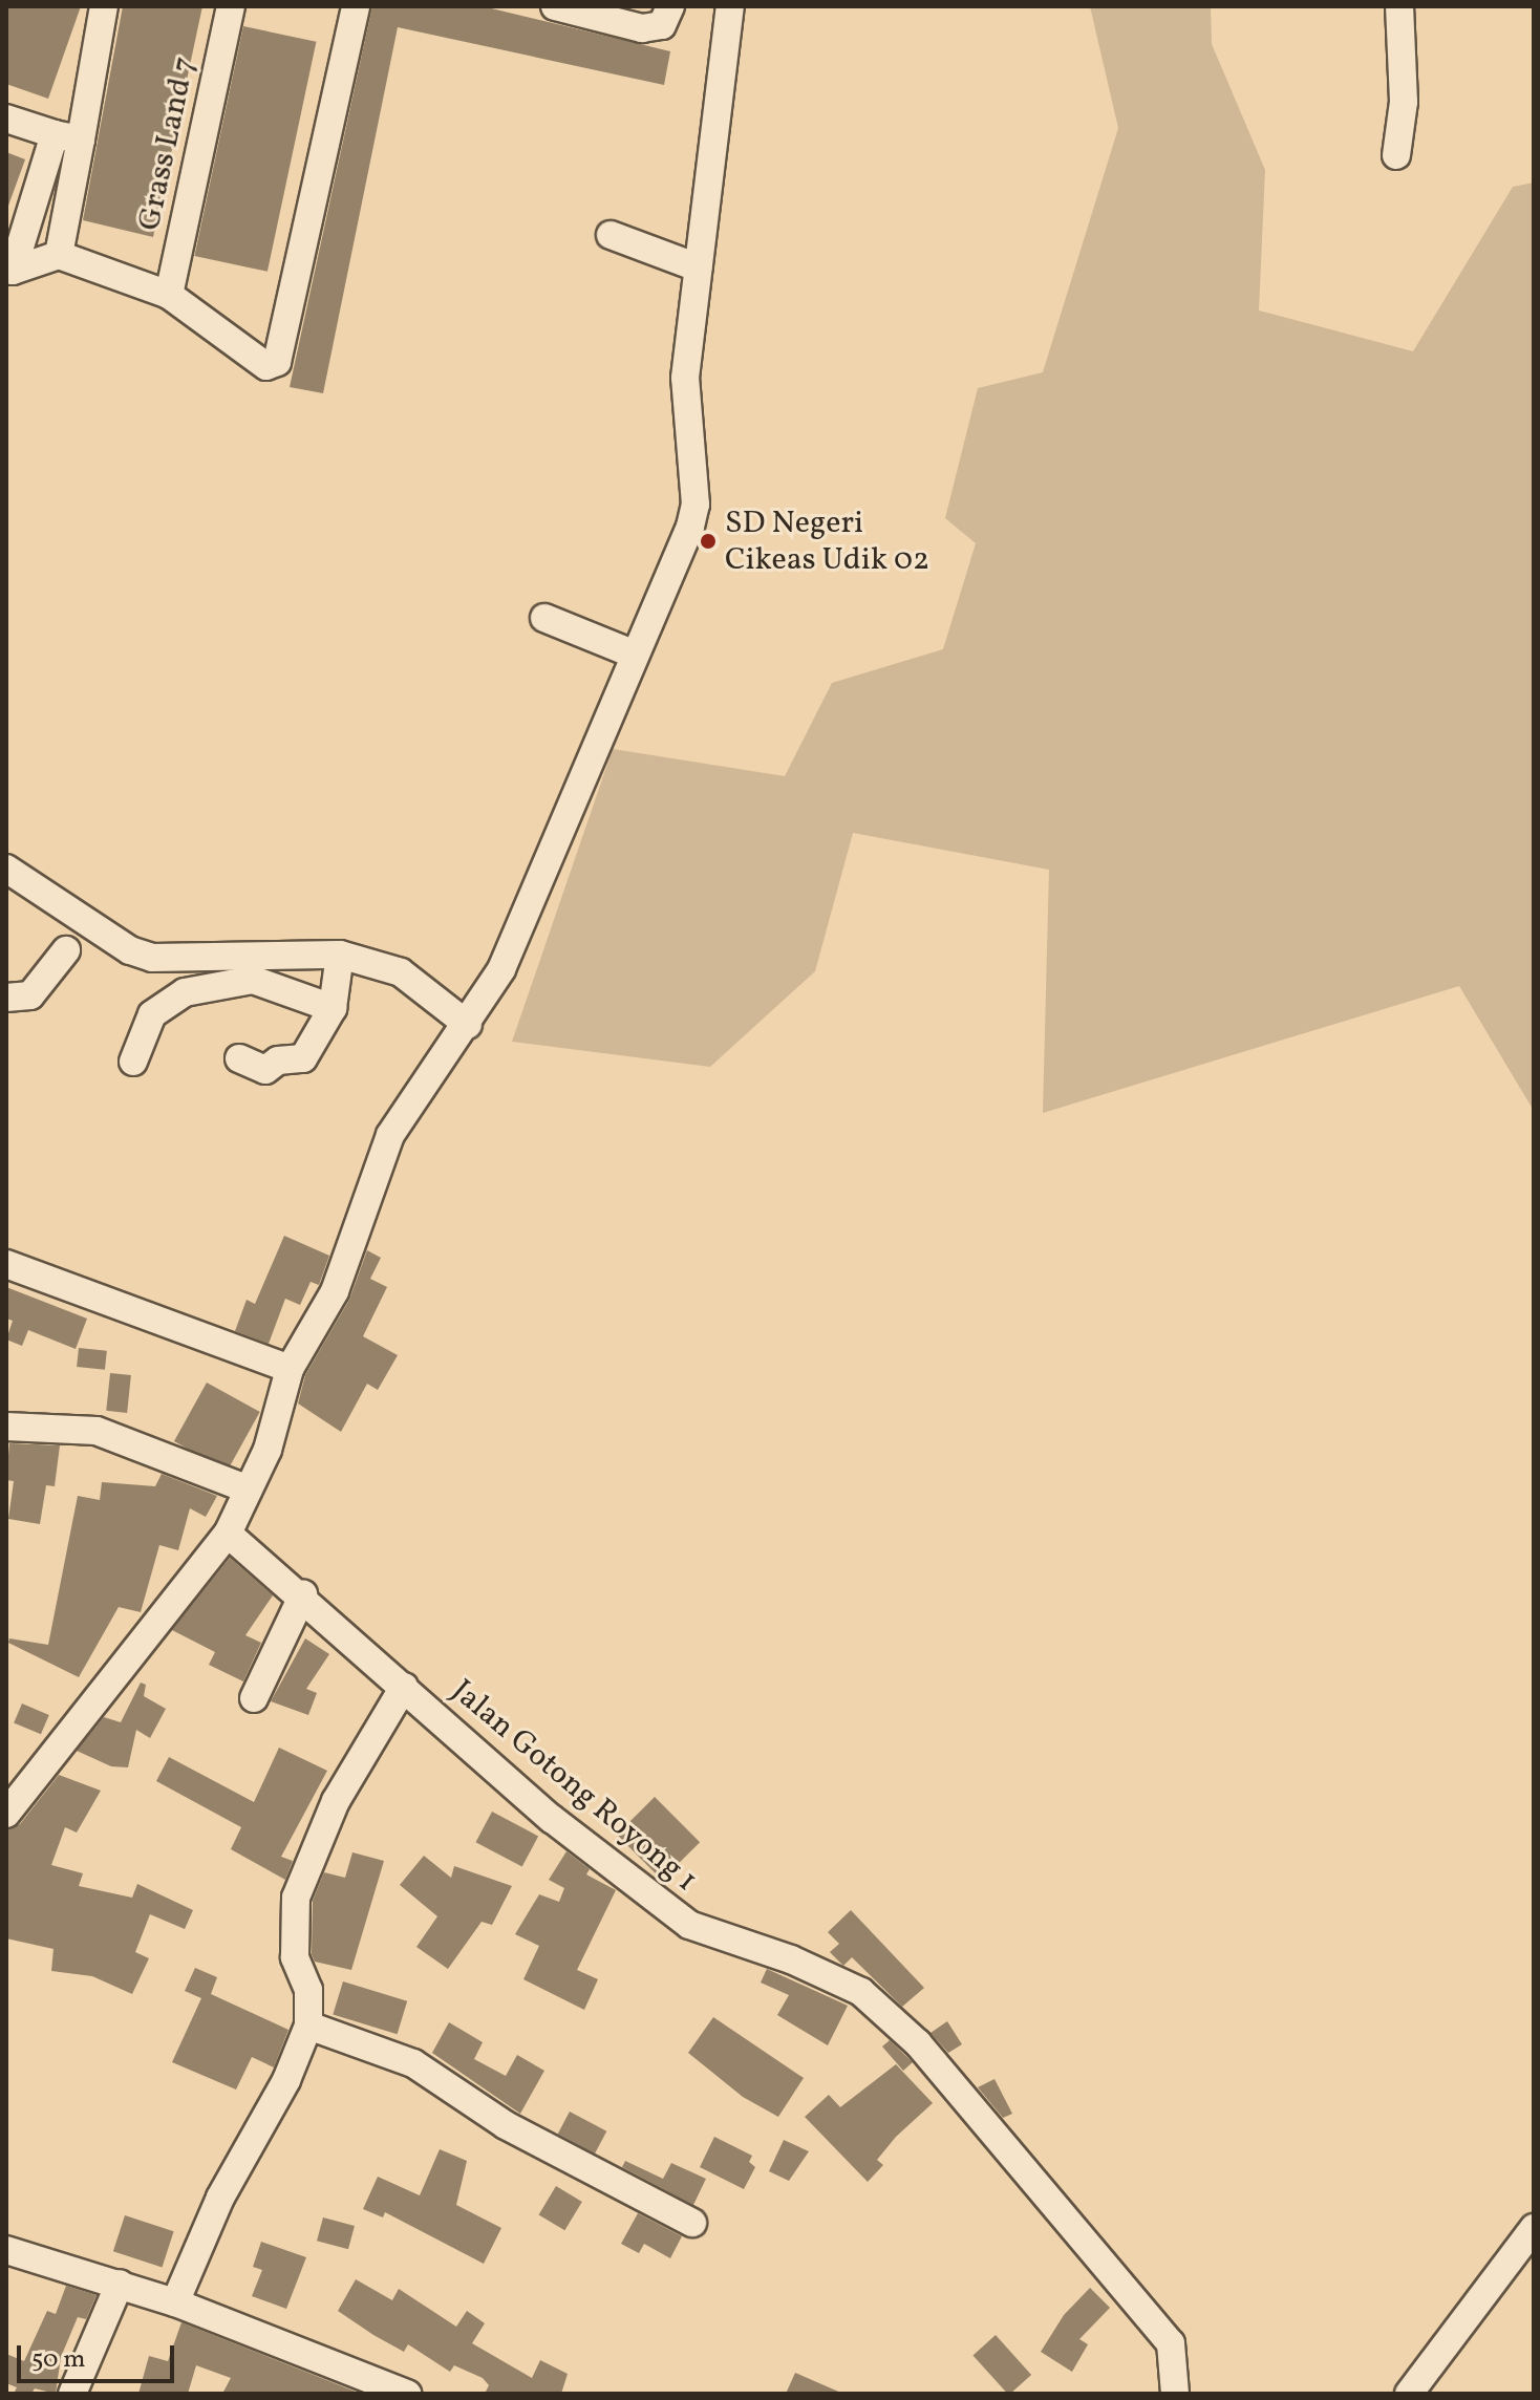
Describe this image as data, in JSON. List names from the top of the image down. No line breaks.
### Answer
{"streets":{"street":["Grass Land 7","Jalan Gotong Royong 1"]},"places":["SD Negeri Cikeas Udik 02"],"scale_bar":"50 m"}
